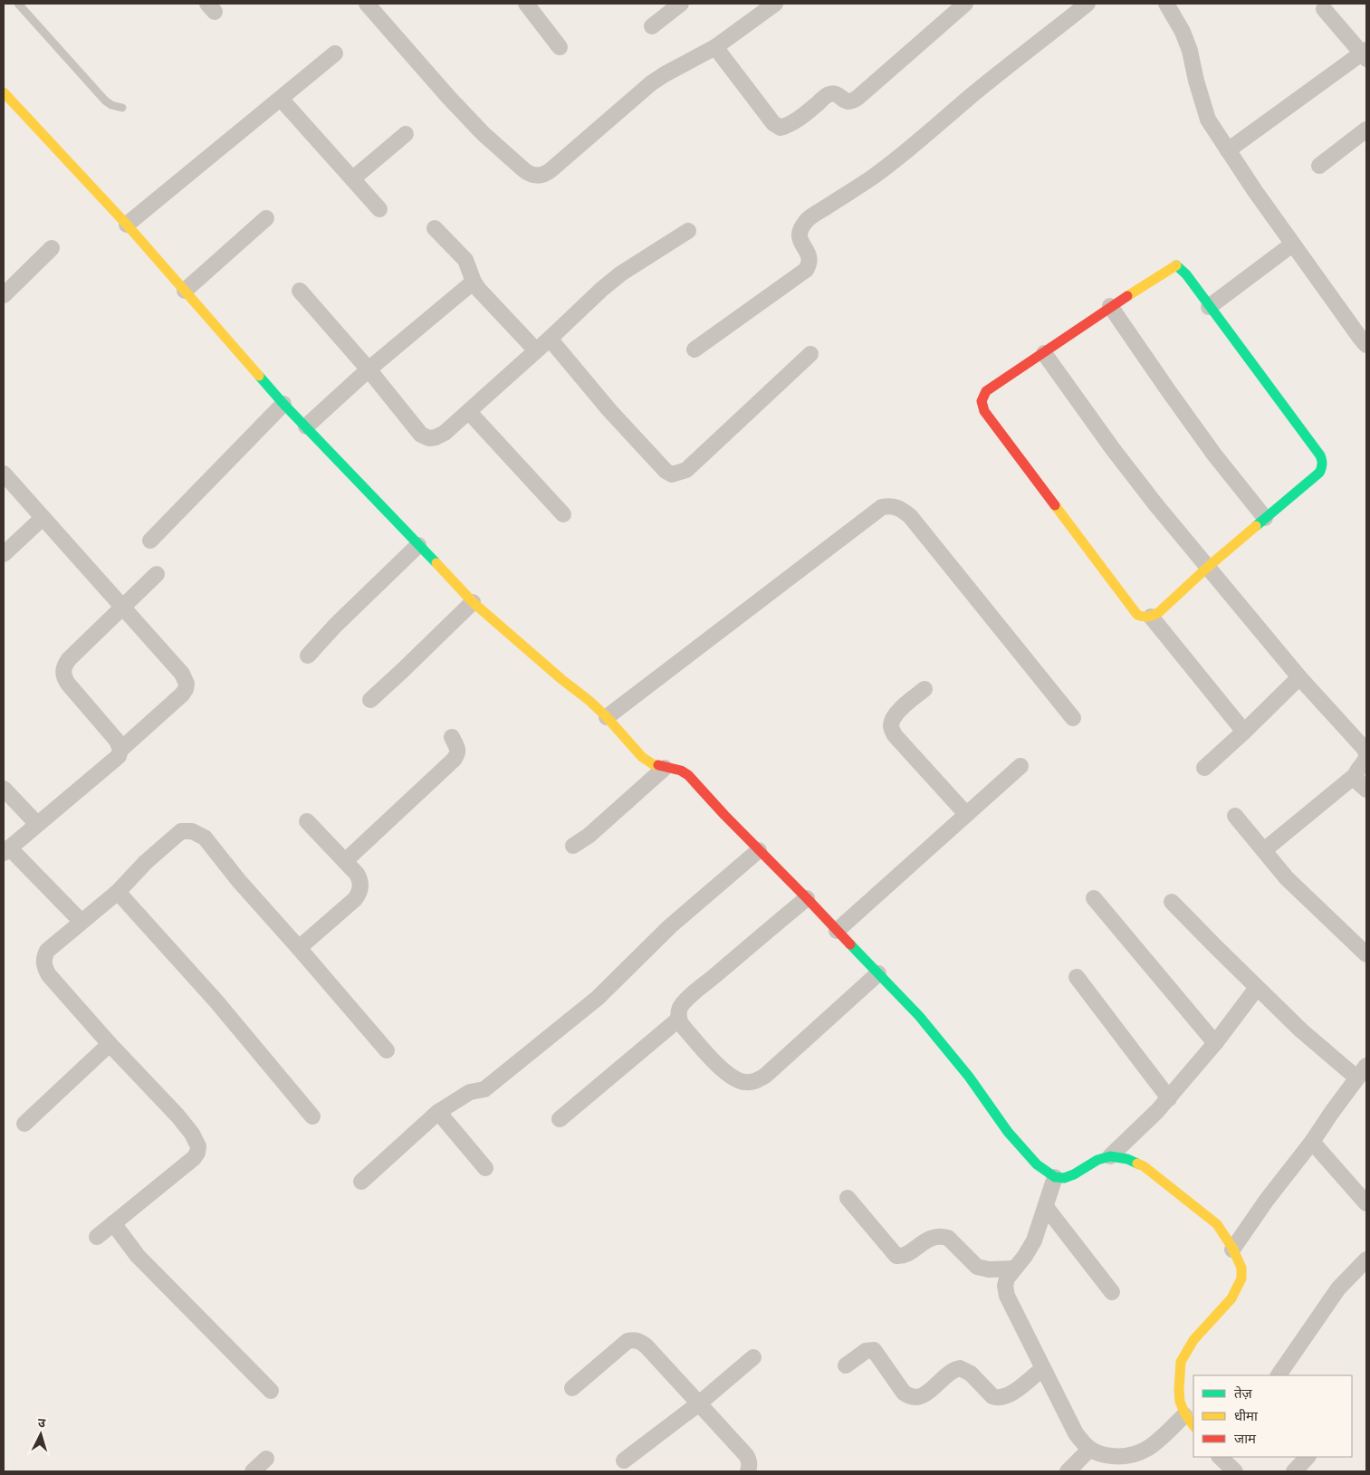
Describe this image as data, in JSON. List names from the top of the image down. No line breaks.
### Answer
{"legend":["तेज़","धीमा","जाम"],"north":"top"}
